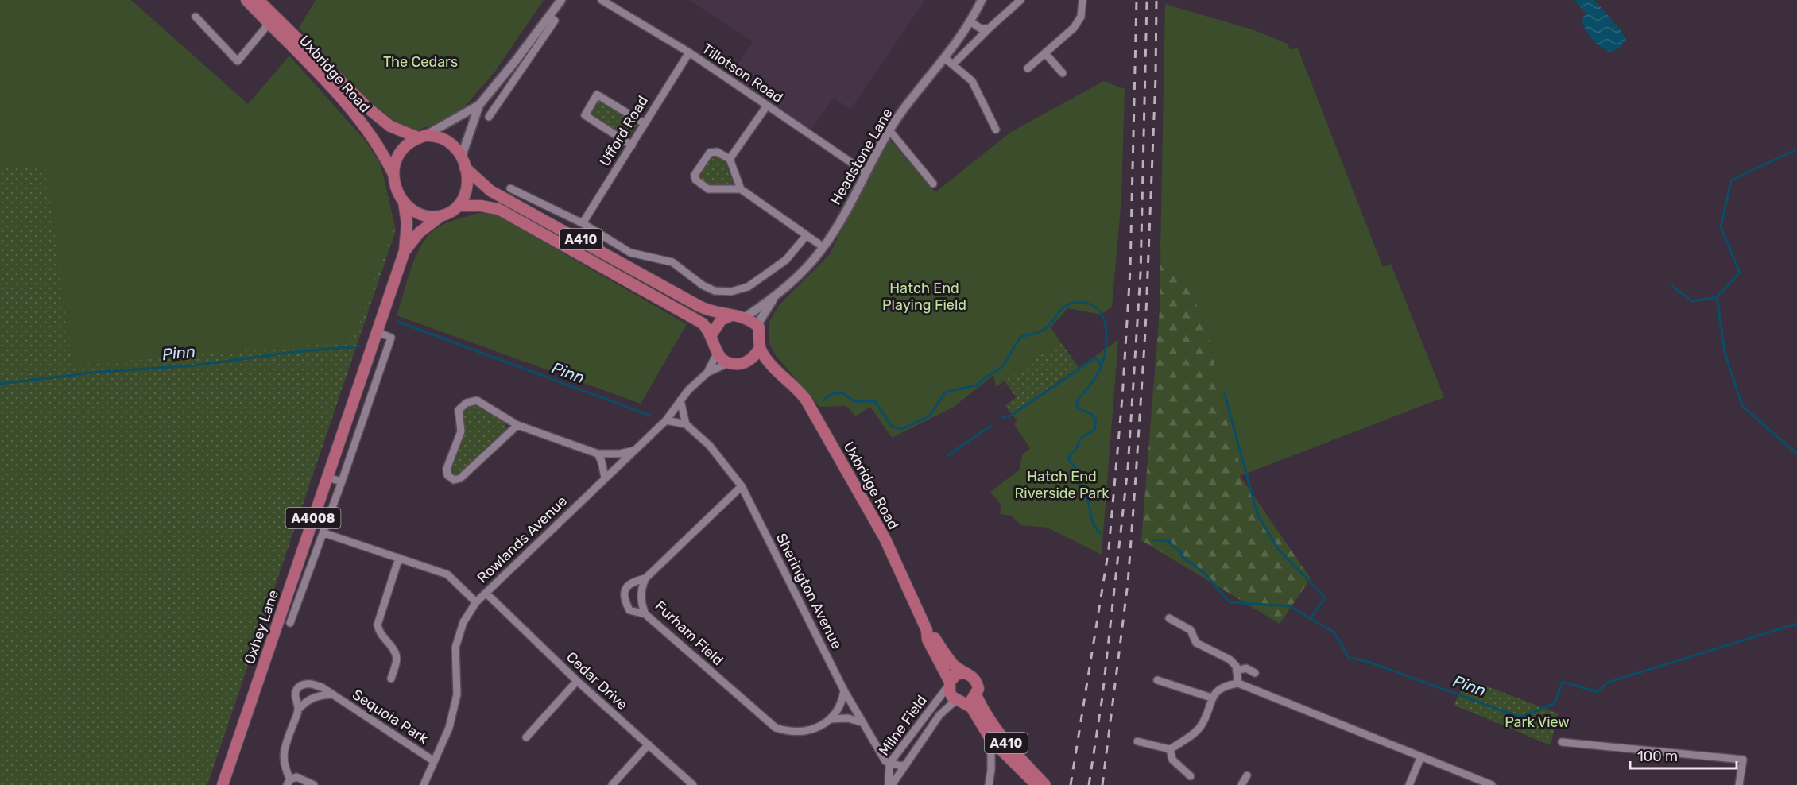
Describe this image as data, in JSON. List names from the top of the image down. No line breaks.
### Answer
{"streets":{"main road":["Uxbridge Road","A410","A4008","Oxhey Lane"],"street":["Tillotson Road","Ufford Road","Headstone Lane","Rowlands Avenue","Sherington Avenue","Furham Field","Cedar Drive","Sequoia Park","Milne Field"]},"crossings":[["Tillotson Road","Ufford Road"],["Tillotson Road","Headstone Lane"],["Uxbridge Road","Headstone Lane"],["Uxbridge Road","A410"],["Uxbridge Road","Rowlands Avenue"],["Uxbridge Road","Oxhey Lane"],["Uxbridge Road","Milne Field"],["Headstone Lane","A410"],["Headstone Lane","Rowlands Avenue"],["A410","Rowlands Avenue"],["A410","Oxhey Lane"],["Rowlands Avenue","Cedar Drive"],["Rowlands Avenue","Sequoia Park"],["Sherington Avenue","Furham Field"],["Sherington Avenue","Milne Field"]],"water":["Pinn"],"parks":["The Cedars","Hatch End Playing Field","Hatch End Riverside Park","Park View"],"scale_bar":"100 m"}
